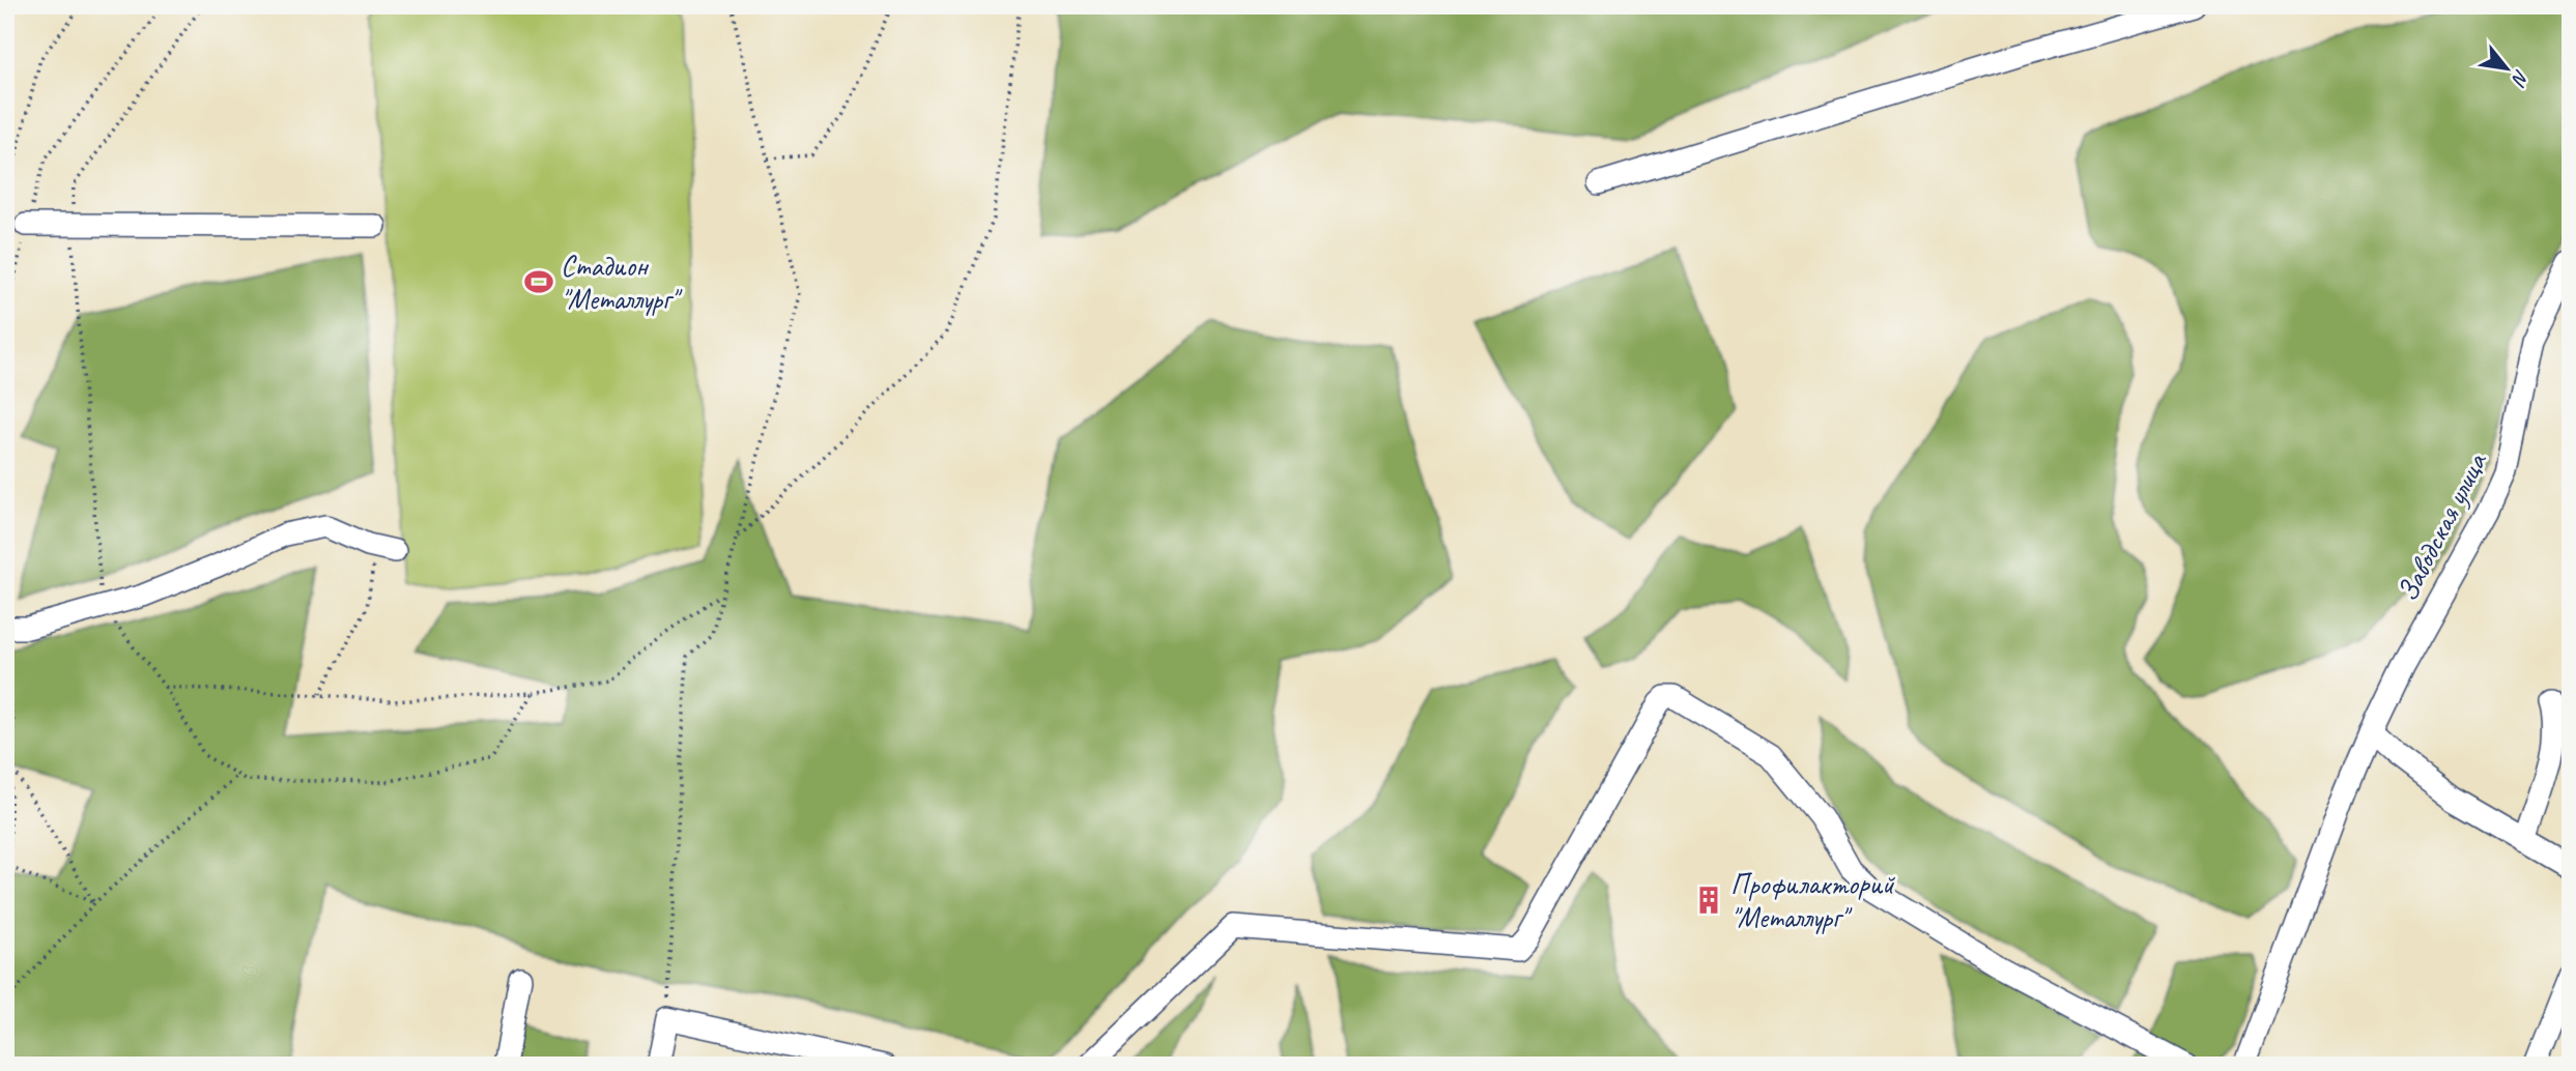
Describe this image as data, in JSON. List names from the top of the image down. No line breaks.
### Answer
{"streets":{"street":["Заводская улица"]},"places":{"sports":["Стадион \"Металлург\""],"building":["Профилакторий \"Металлург\""]},"north":"bottom right"}
